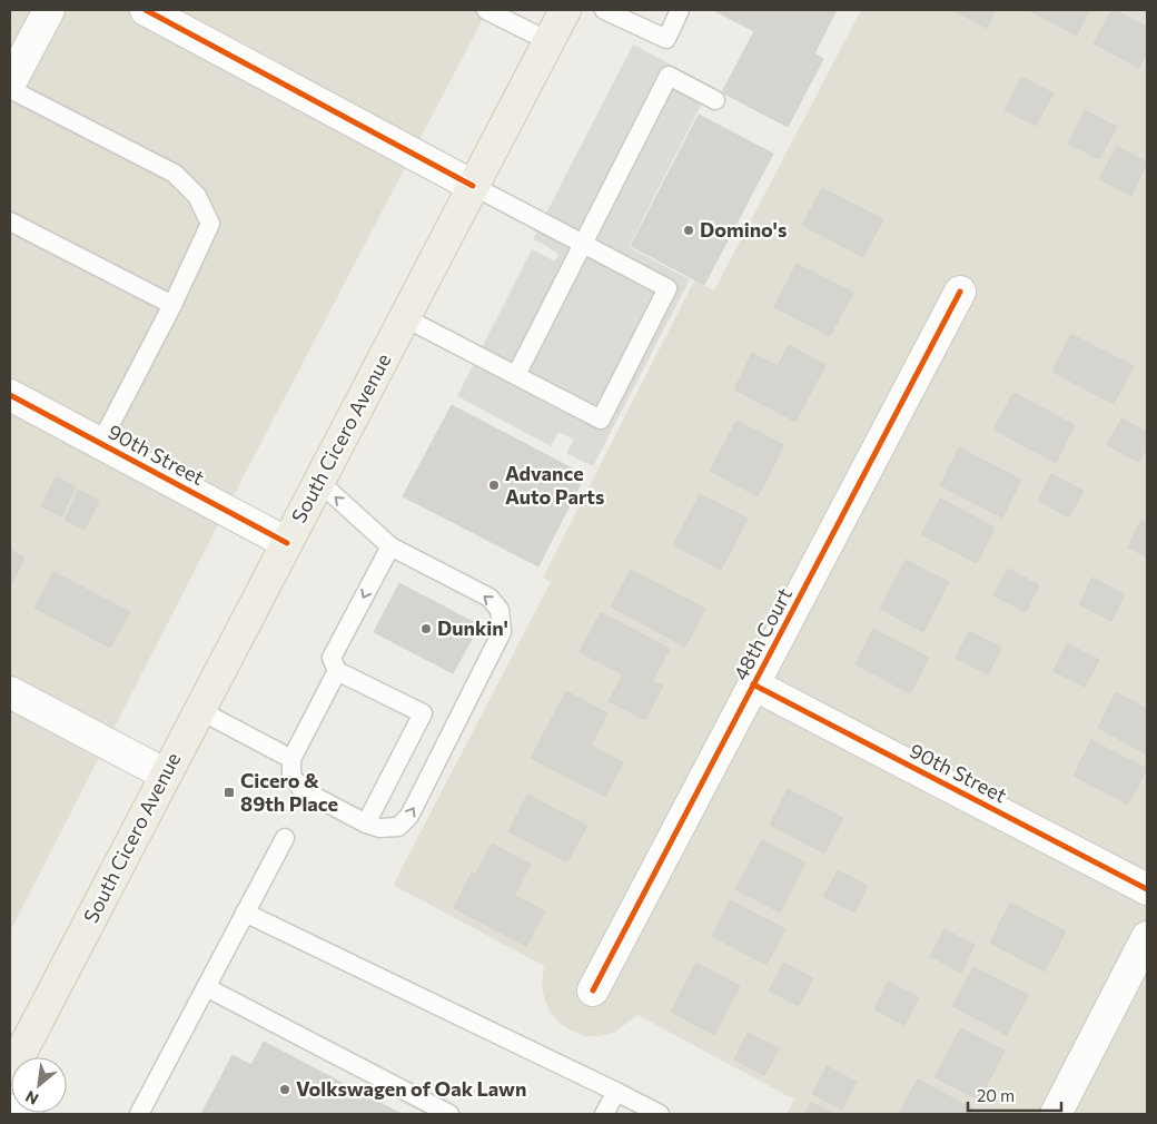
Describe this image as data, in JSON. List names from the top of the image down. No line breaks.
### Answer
{"streets":{"main road":["South Cicero Avenue"],"street":["90th Street","48th Court"]},"crossings":[["South Cicero Avenue","90th Street"],["90th Street","48th Court"]],"places":{"other":["Domino's","Advance Auto Parts","Dunkin'","Volkswagen of Oak Lawn"],"transit":["Cicero & 89th Place"]},"scale_bar":"20 m","north":"bottom left"}
